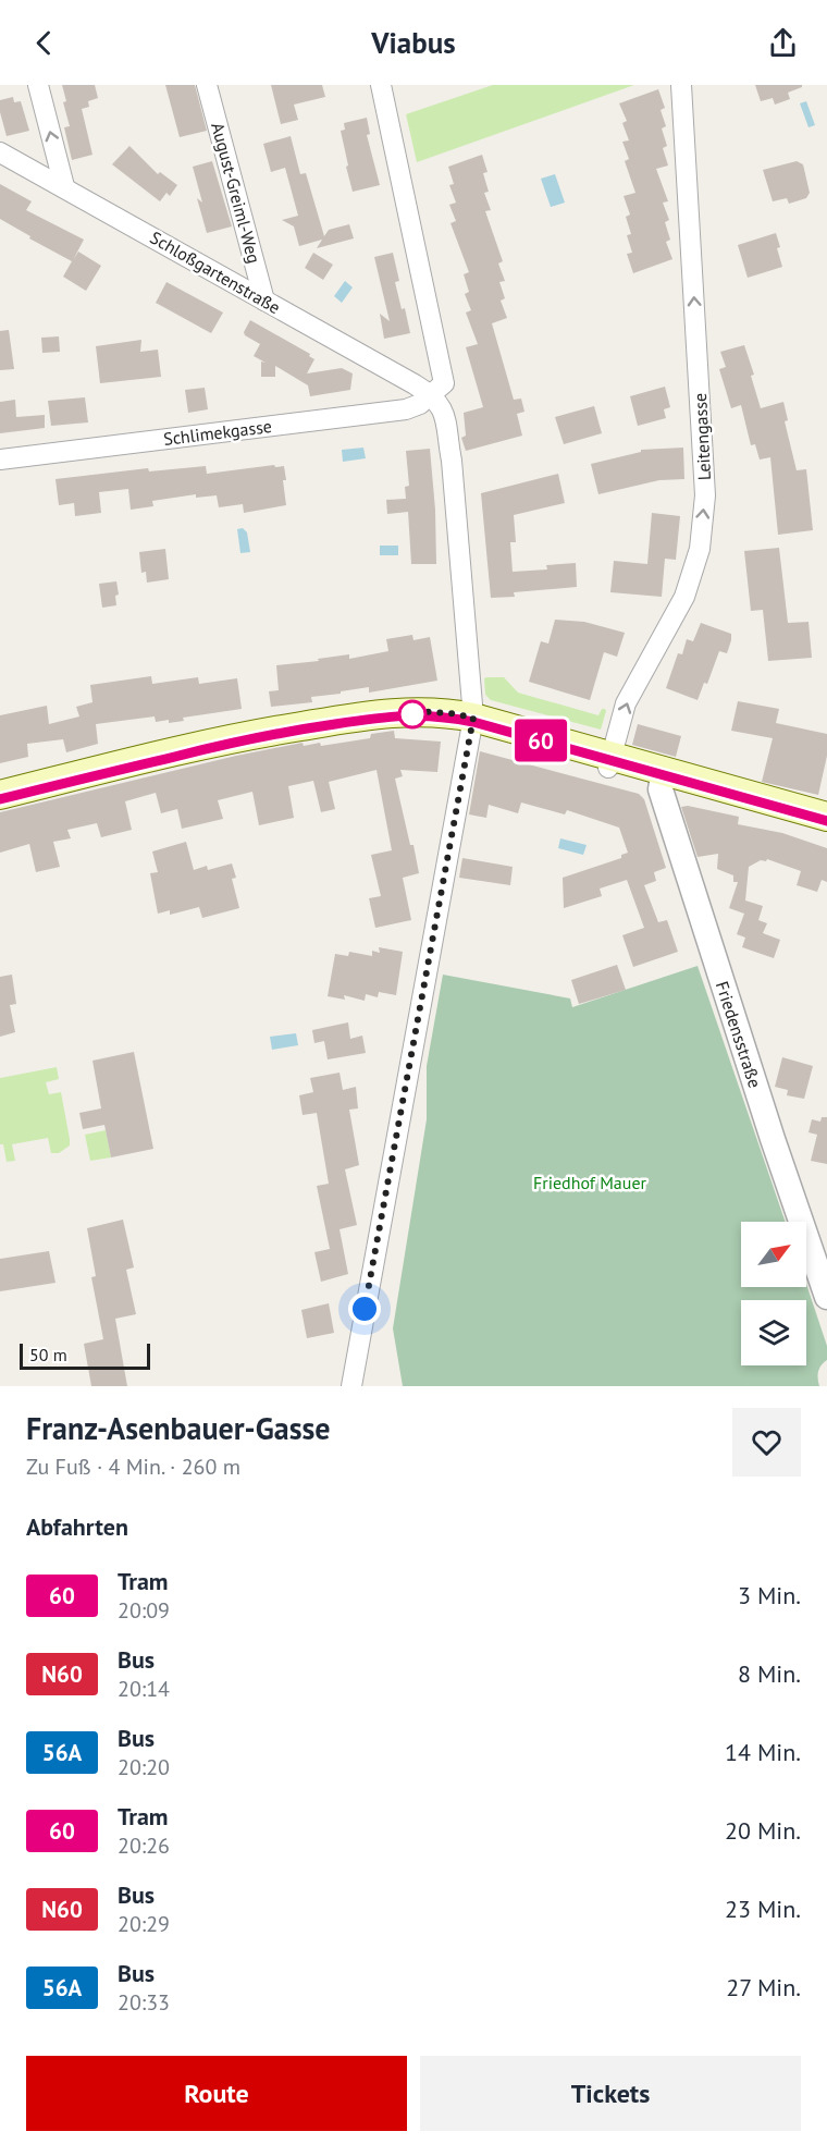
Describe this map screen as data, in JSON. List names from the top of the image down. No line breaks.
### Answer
{"streets":{"street":["August-Greiml-Weg","Schloßgartenstraße","Schlimekgasse","Leitengasse","Friedensstraße"]},"crossings":[["August-Greiml-Weg","Schloßgartenstraße"],["Schloßgartenstraße","Schlimekgasse"]],"one_way":["Leitengasse"],"parks":["Friedhof Mauer"],"lines":["tram line 60"],"scale_bar":"50 m","north":"top right","page":{"header":"Viabus","on_map":"60","scale":"50 m","heading":[["Franz-Asenbauer-Gasse","Zu Fuß · 4 Min. · 260 m"],"Abfahrten"],"list":[{"mark":"60","name":"Tram","note":"20:09","value":"3 Min."},{"mark":"N60","name":"Bus","note":"20:14","value":"8 Min."},{"mark":"56A","name":"Bus","note":"20:20","value":"14 Min."},{"mark":"60","name":"Tram","note":"20:26","value":"20 Min."},{"mark":"N60","name":"Bus","note":"20:29","value":"23 Min."},{"mark":"56A","name":"Bus","note":"20:33","value":"27 Min."}],"buttons":["Route","Tickets"]}}
